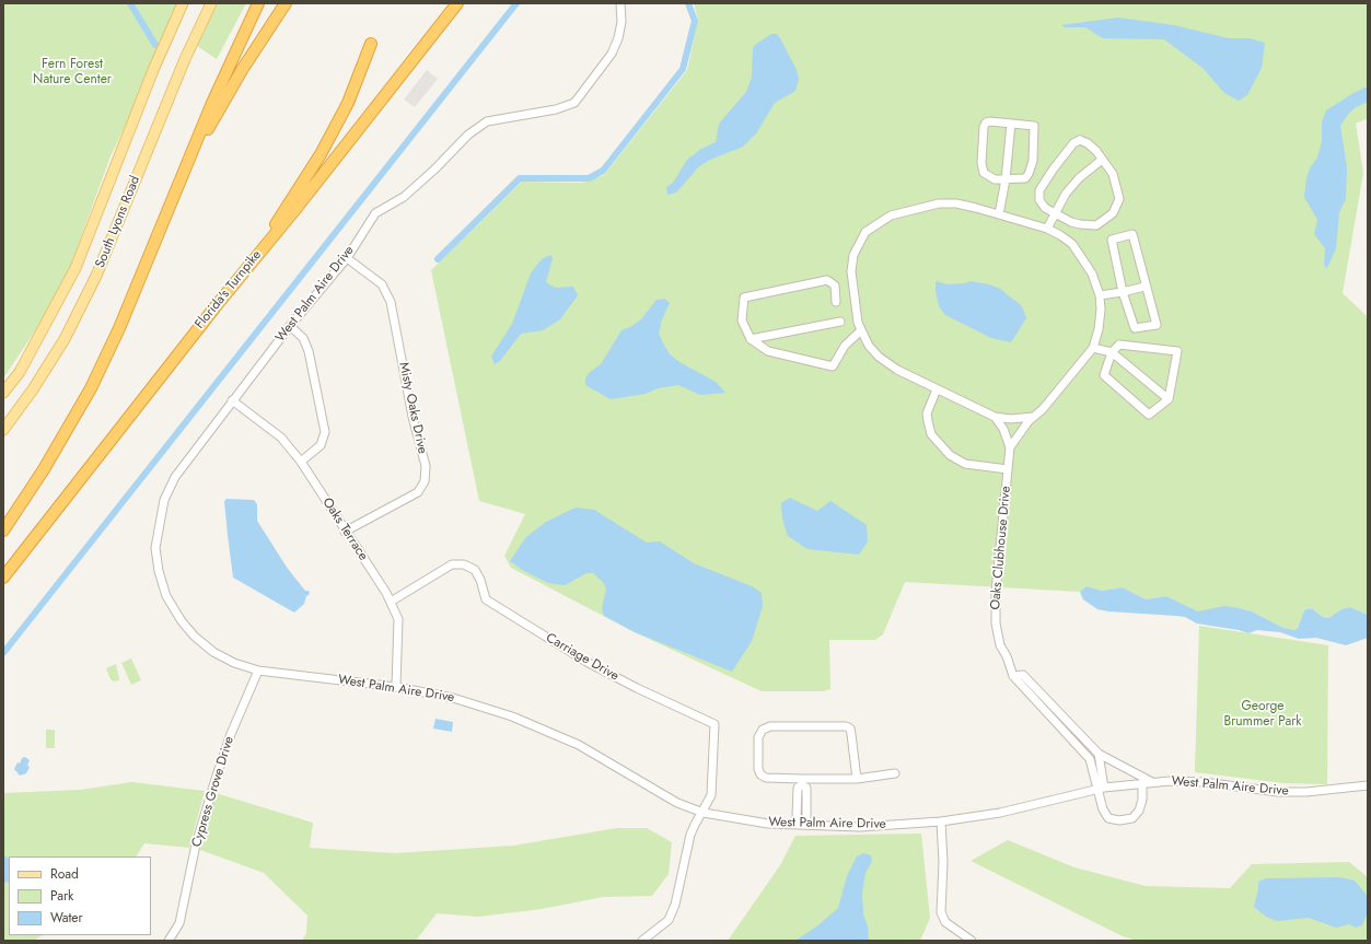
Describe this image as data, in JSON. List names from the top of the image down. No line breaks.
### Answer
{"streets":{"highway":["Florida's Turnpike"],"main road":["South Lyons Road"],"street":["West Palm Aire Drive","Misty Oaks Drive","Oaks Terrace","Oaks Clubhouse Drive","Carriage Drive","Cypress Grove Drive"]},"crossings":[["West Palm Aire Drive","Misty Oaks Drive"],["West Palm Aire Drive","Oaks Terrace"],["West Palm Aire Drive","Oaks Clubhouse Drive"],["West Palm Aire Drive","Carriage Drive"],["West Palm Aire Drive","Cypress Grove Drive"],["Misty Oaks Drive","Oaks Terrace"],["Oaks Terrace","Carriage Drive"]],"parks":["Fern Forest Nature Center","George Brummer Park"],"legend":["Road","Park","Water"]}
